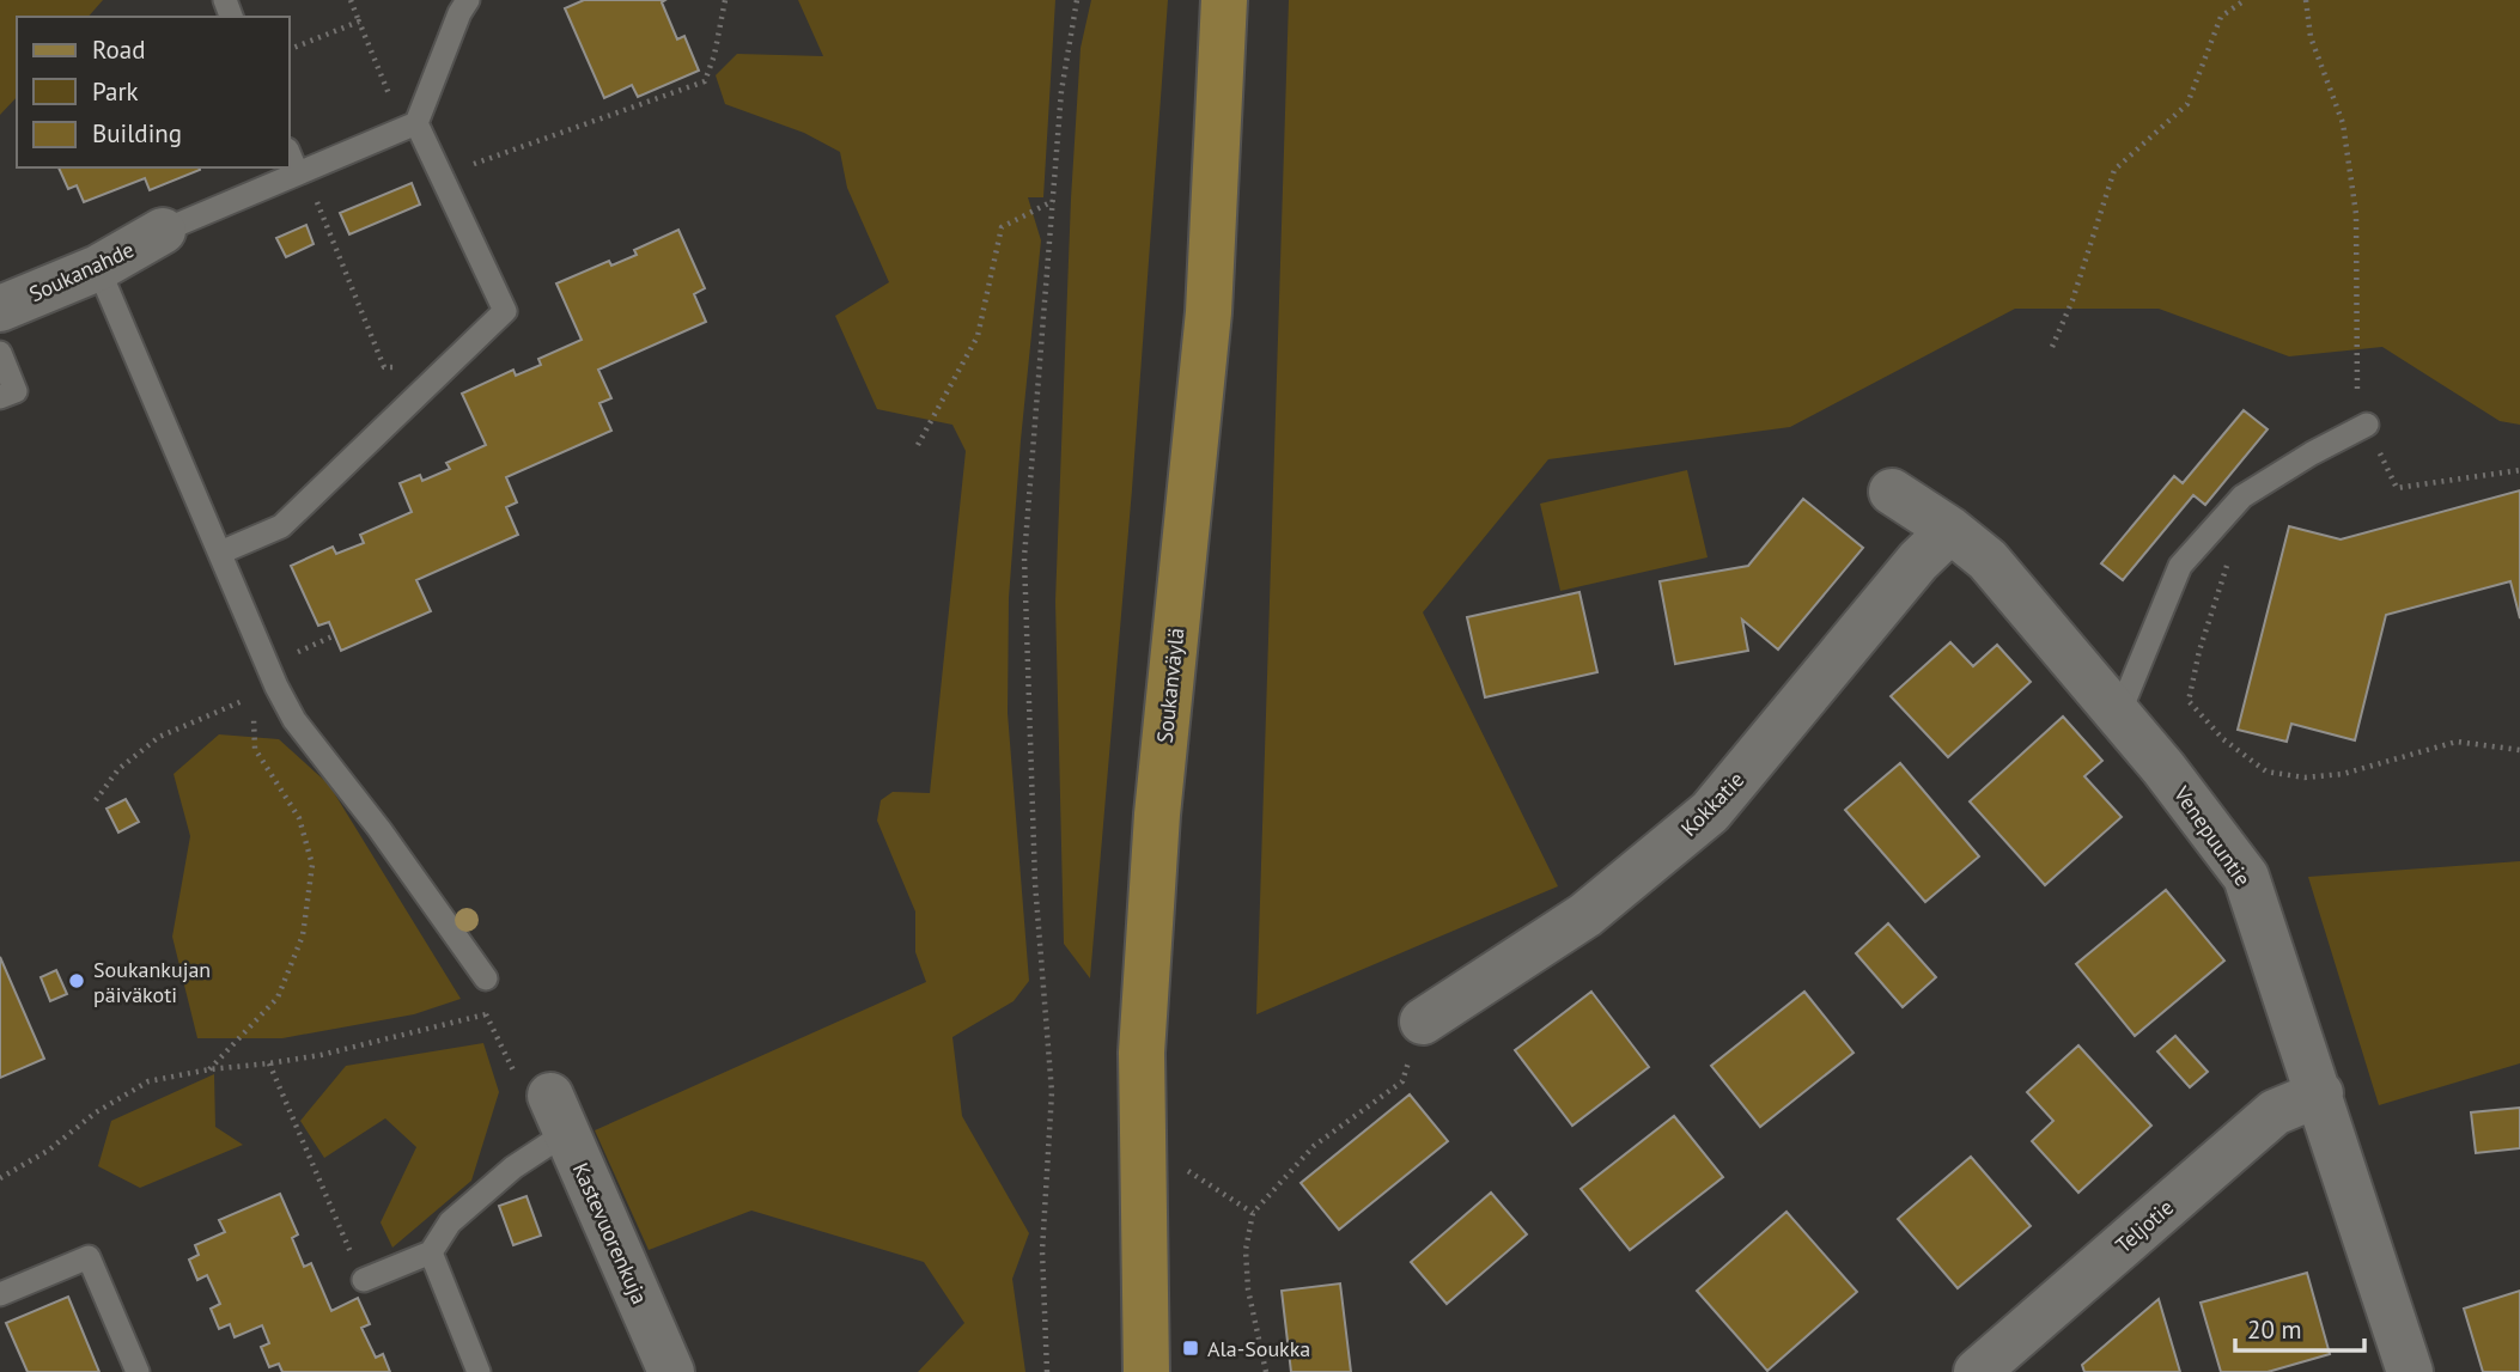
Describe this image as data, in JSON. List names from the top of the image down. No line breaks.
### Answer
{"streets":{"main road":["Soukanväylä"],"street":["Soukanahde","Kokkatie","Venepuuntie","Teljotie","Kastevuorenkuja"]},"crossings":[["Kokkatie","Venepuuntie"],["Venepuuntie","Teljotie"]],"places":{"other":["Soukankujan päiväkoti"],"transit":["Ala-Soukka"]},"legend":["Road","Park","Building"],"scale_bar":"20 m"}
